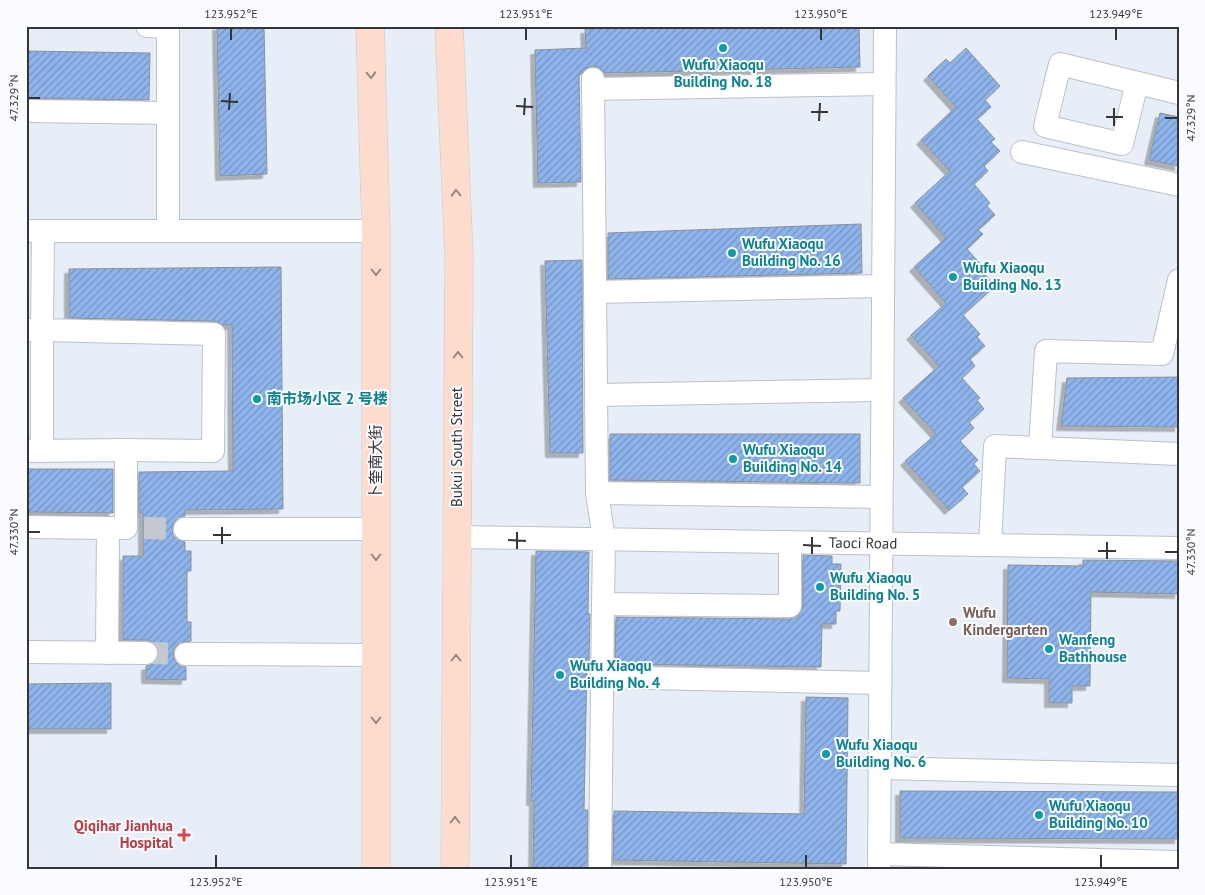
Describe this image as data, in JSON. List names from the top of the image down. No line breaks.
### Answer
{"streets":{"main road":["Bukui South Street","卜奎南大街"],"street":["Taoci Road"]},"crossings":[["Bukui South Street","Taoci Road"]],"one_way":["Bukui South Street","卜奎南大街"],"places":{"other":["Wufu Xiaoqu Building No. 18","Wufu Xiaoqu Building No. 16","Wufu Xiaoqu Building No. 13","南市场小区 2 号楼","Wufu Xiaoqu Building No. 14","Wufu Xiaoqu Building No. 5","Wufu Kindergarten","Wanfeng Bathhouse","Wufu Xiaoqu Building No. 4","Wufu Xiaoqu Building No. 6","Wufu Xiaoqu Building No. 10"],"health":["Qiqihar Jianhua Hospital"]},"coordinates":["123.952°E","123.951°E","123.950°E","123.949°E","47.329°N","47.330°N"]}
